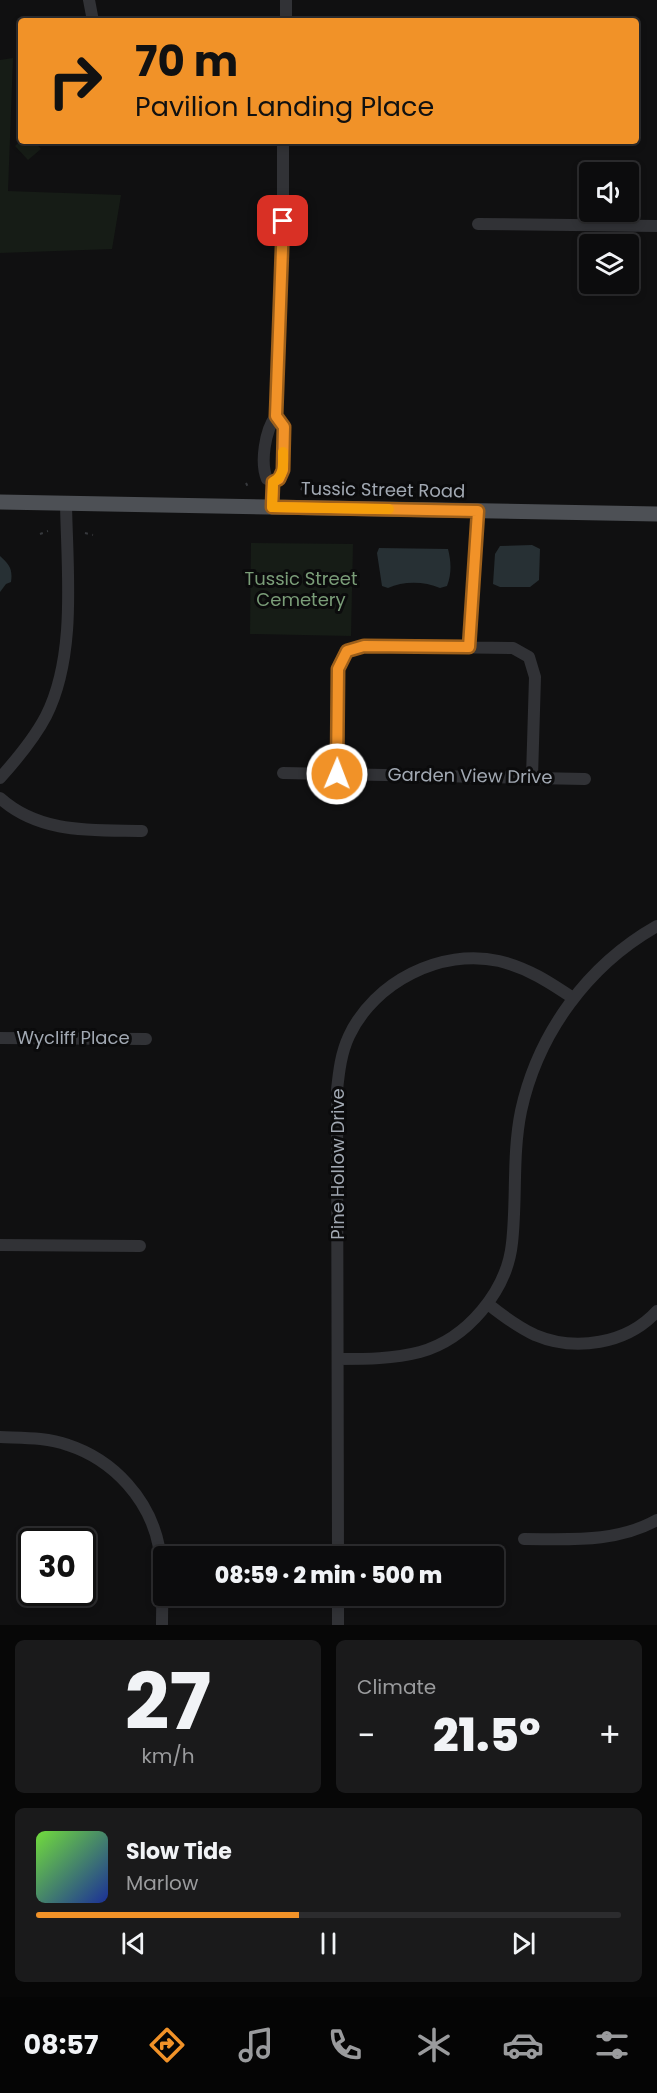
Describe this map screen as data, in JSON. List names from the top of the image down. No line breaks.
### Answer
{"streets":{"main road":["Tussic Street Road"],"street":["Garden View Drive","Wycliff Place","Pine Hollow Drive"]},"parks":["Tussic Street Cemetery"],"page":{"turn":["70 m","Pavilion Landing Place"],"limit":"30","trip":"08:59 · 2 min · 500 m","tile":[["27","km/h"],"Climate"],"heat":["−","21.5°","+"],"song":["Slow Tide","Marlow"],"tabs":"08:57"}}
